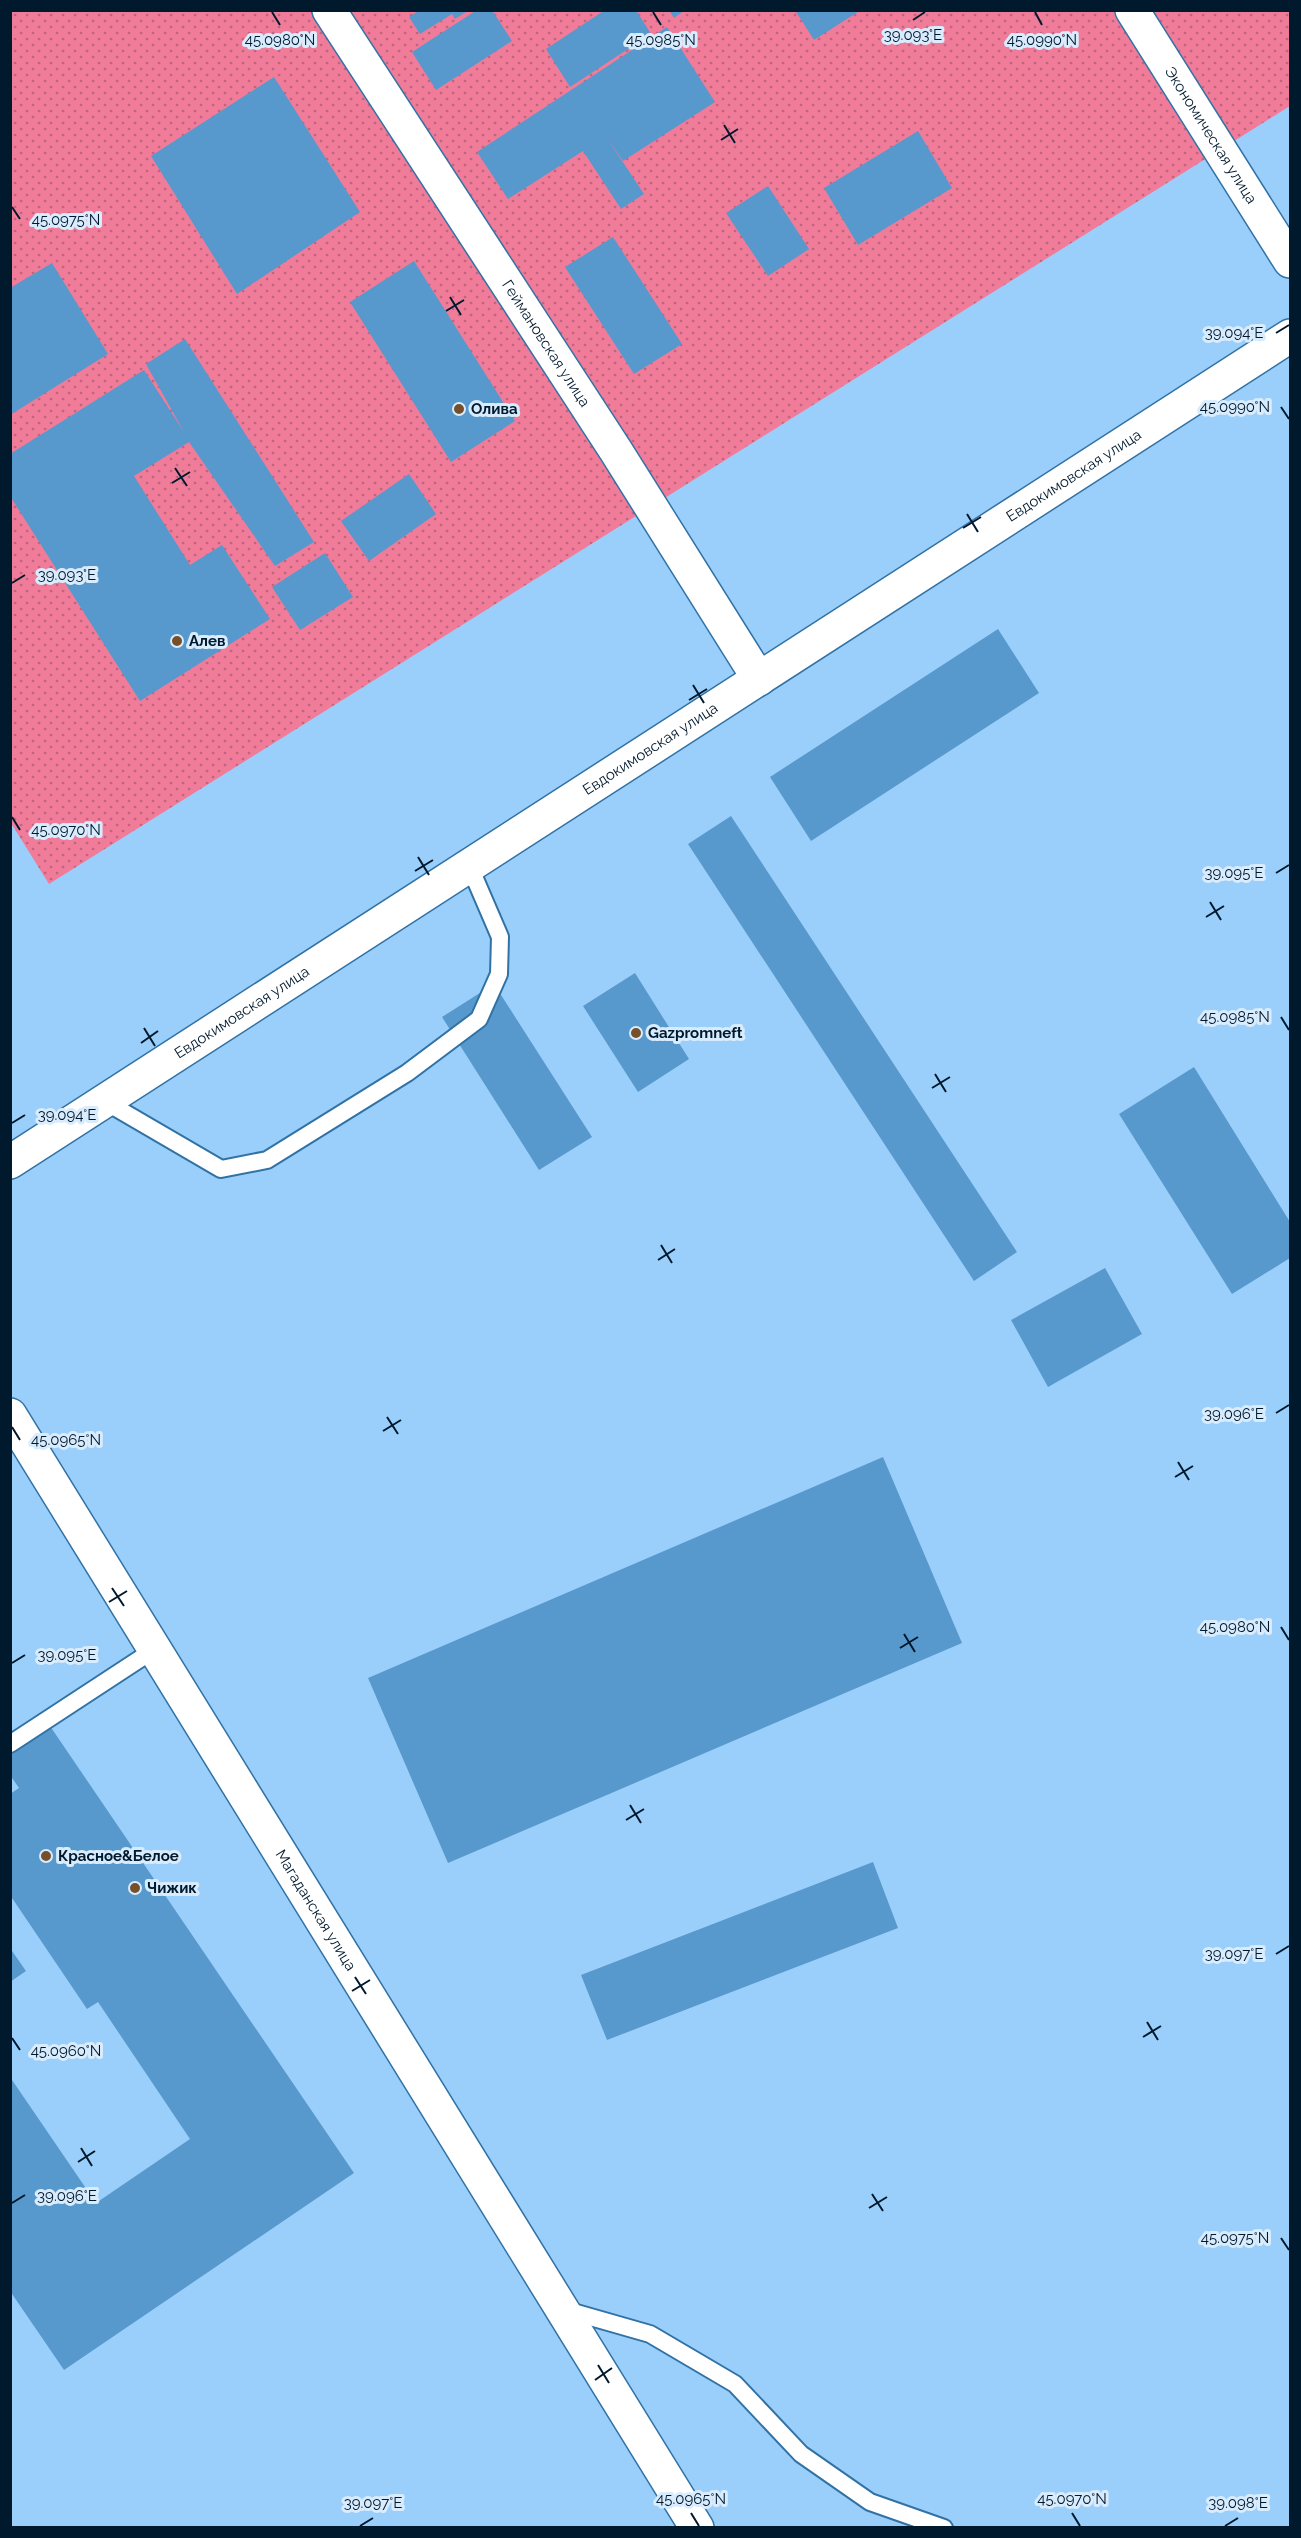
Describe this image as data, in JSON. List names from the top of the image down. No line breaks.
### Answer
{"streets":{"street":["Экономическая улица","Геймановская улица","Евдокимовская улица","Магаданская улица"]},"crossings":[["Геймановская улица","Евдокимовская улица"]],"places":["Олива","Алев","Gazpromneft","Красное&Белое","Чижик"],"coordinates":["39.093°E","45.0980°N","45.0985°N","45.0990°N","45.0975°N","39.094°E","45.0970°N","39.095°E","39.096°E","45.0965°N","39.097°E","45.0960°N","39.098°E"]}
